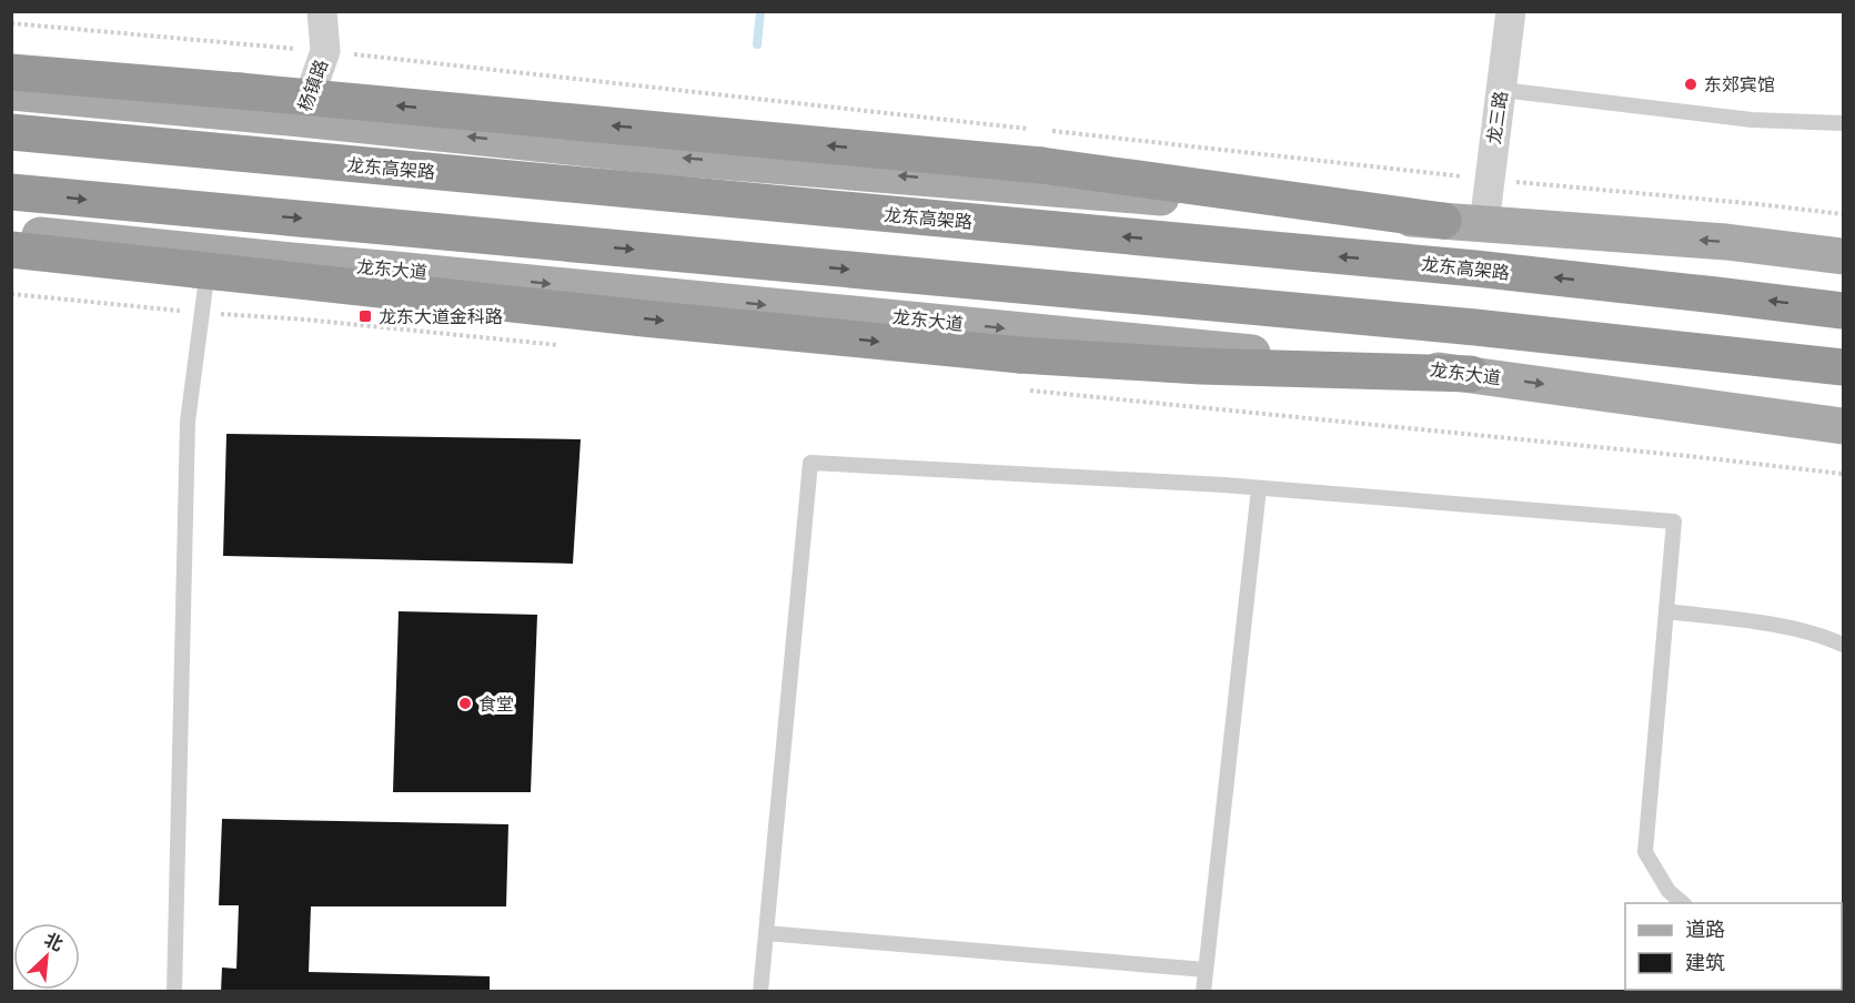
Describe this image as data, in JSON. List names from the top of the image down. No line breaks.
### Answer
{"streets":{"highway":["龙东高架路"],"main road":["龙东大道"],"street":["杨镇路","龙三路"]},"places":{"other":["东郊宾馆","食堂"],"transit":["龙东大道金科路"]},"legend":["道路","建筑"],"north":"top right"}
